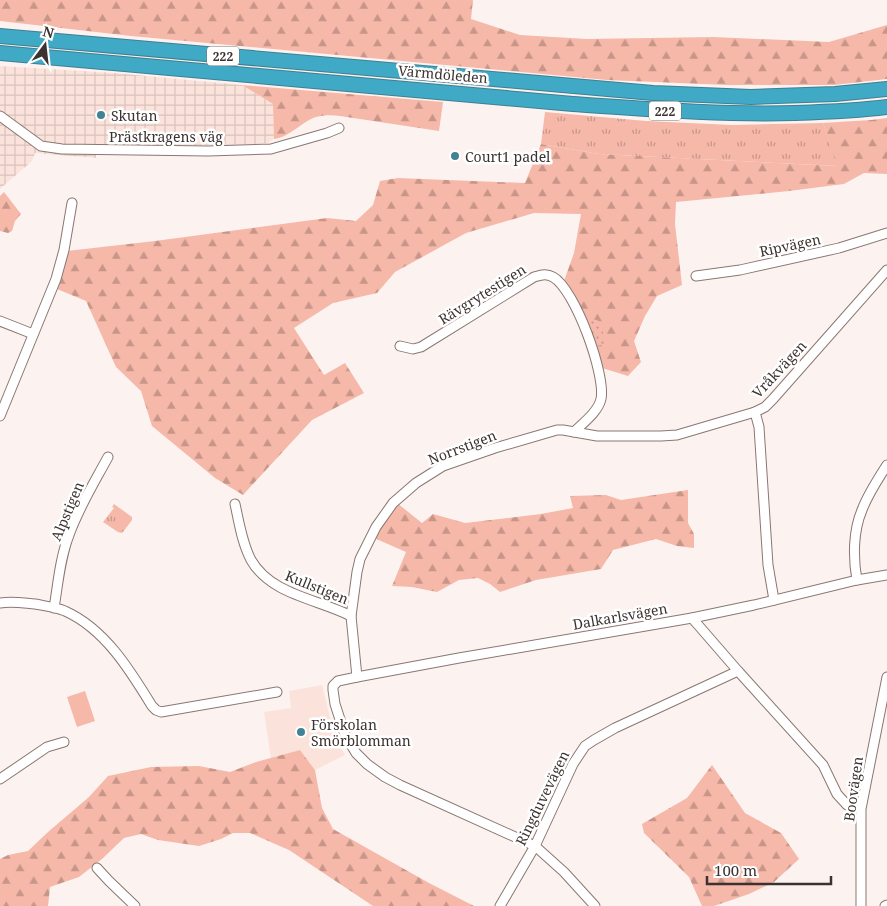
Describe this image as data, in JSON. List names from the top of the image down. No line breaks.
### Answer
{"streets":{"highway":["222","Värmdöleden"],"street":["Prästkragens väg","Ripvägen","Rävgrytestigen","Vråkvägen","Norrstigen","Alpstigen","Kullstigen","Dalkarlsvägen","Boovägen","Ringduvevägen"]},"crossings":[["Rävgrytestigen","Norrstigen"],["Vråkvägen","Norrstigen"],["Vråkvägen","Dalkarlsvägen"],["Norrstigen","Kullstigen"],["Norrstigen","Dalkarlsvägen"]],"places":["Skutan","Court1 padel","Förskolan Smörblomman"],"scale_bar":"100 m","north":"top"}
